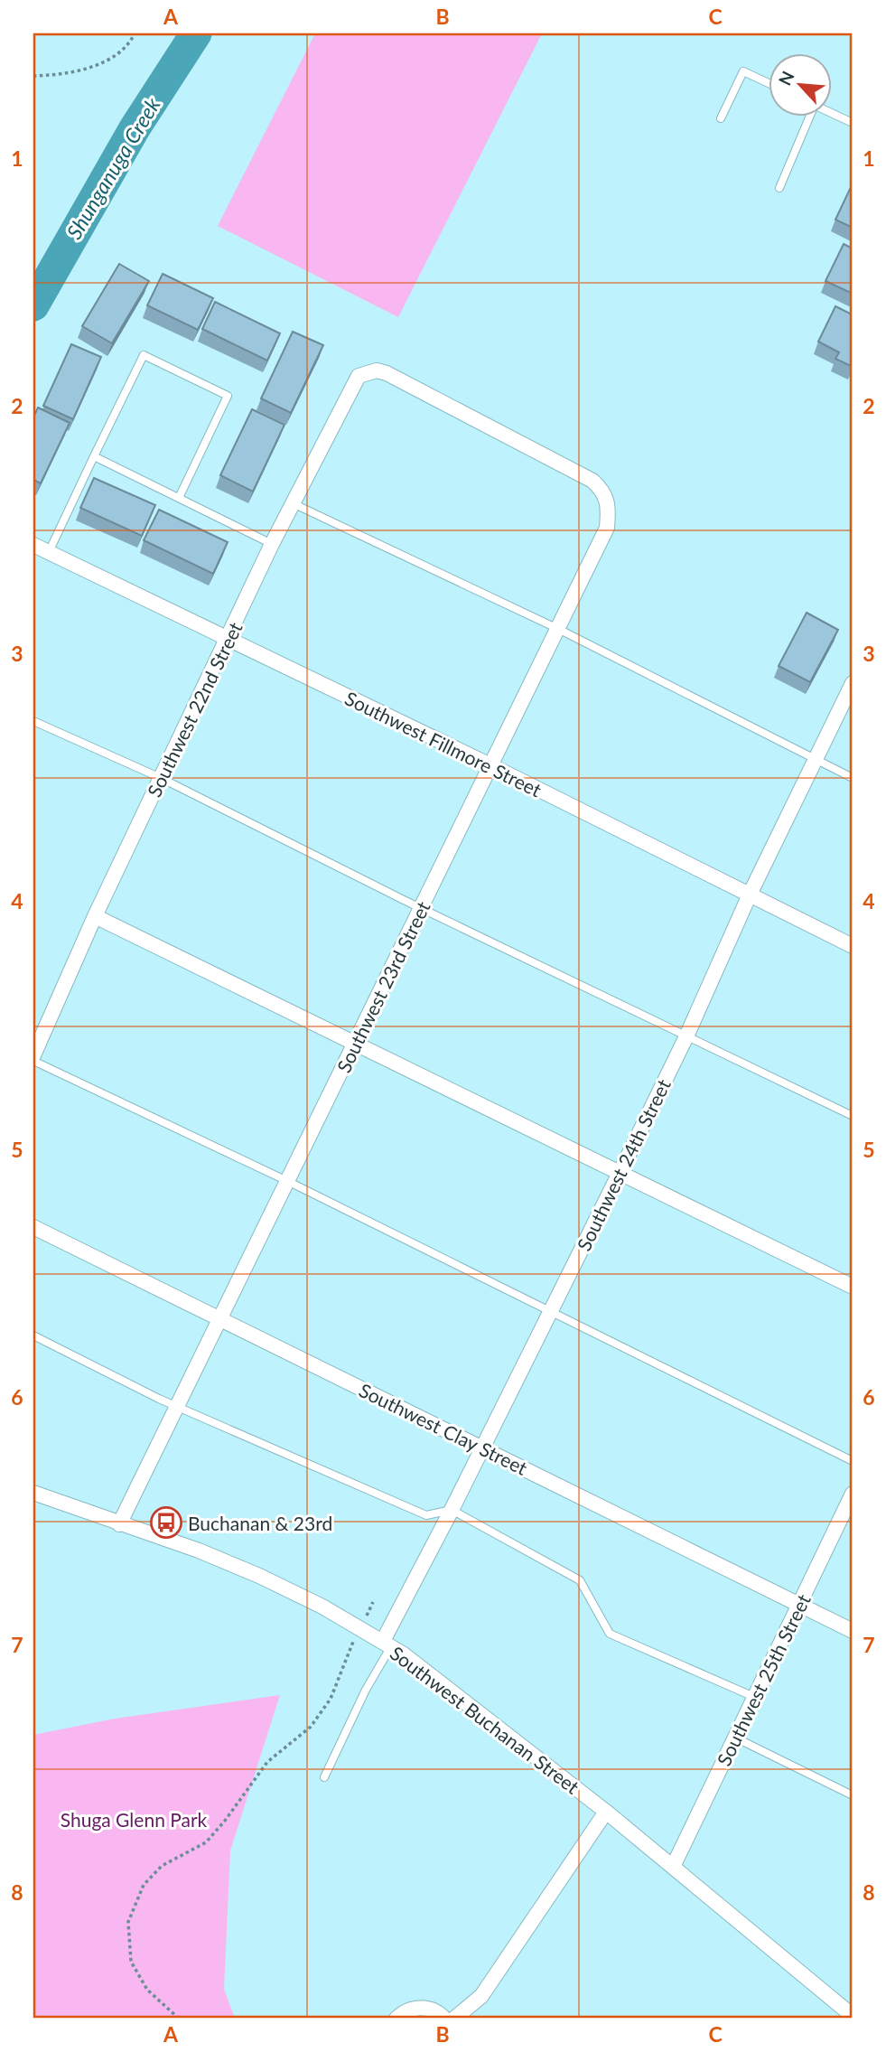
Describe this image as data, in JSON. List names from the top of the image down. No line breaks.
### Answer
{"streets":{"street":["Southwest 22nd Street","Southwest Fillmore Street","Southwest 23rd Street","Southwest 24th Street","Southwest Clay Street","Southwest 25th Street","Southwest Buchanan Street"]},"crossings":[["Southwest 22nd Street","Southwest Fillmore Street"],["Southwest 22nd Street","Southwest 23rd Street"],["Southwest Fillmore Street","Southwest 23rd Street"],["Southwest Fillmore Street","Southwest 24th Street"],["Southwest 23rd Street","Southwest Clay Street"],["Southwest 23rd Street","Southwest Buchanan Street"],["Southwest 24th Street","Southwest Clay Street"],["Southwest 24th Street","Southwest Buchanan Street"],["Southwest Clay Street","Southwest 25th Street"],["Southwest 25th Street","Southwest Buchanan Street"]],"water":["Shunganuga Creek"],"parks":["Shuga Glenn Park"],"places":{"bus stop":["Buchanan & 23rd"]},"north":"top left","grid":{"columns":["A","B","C"],"rows":["1","2","3","4","5","6","7","8"]}}
